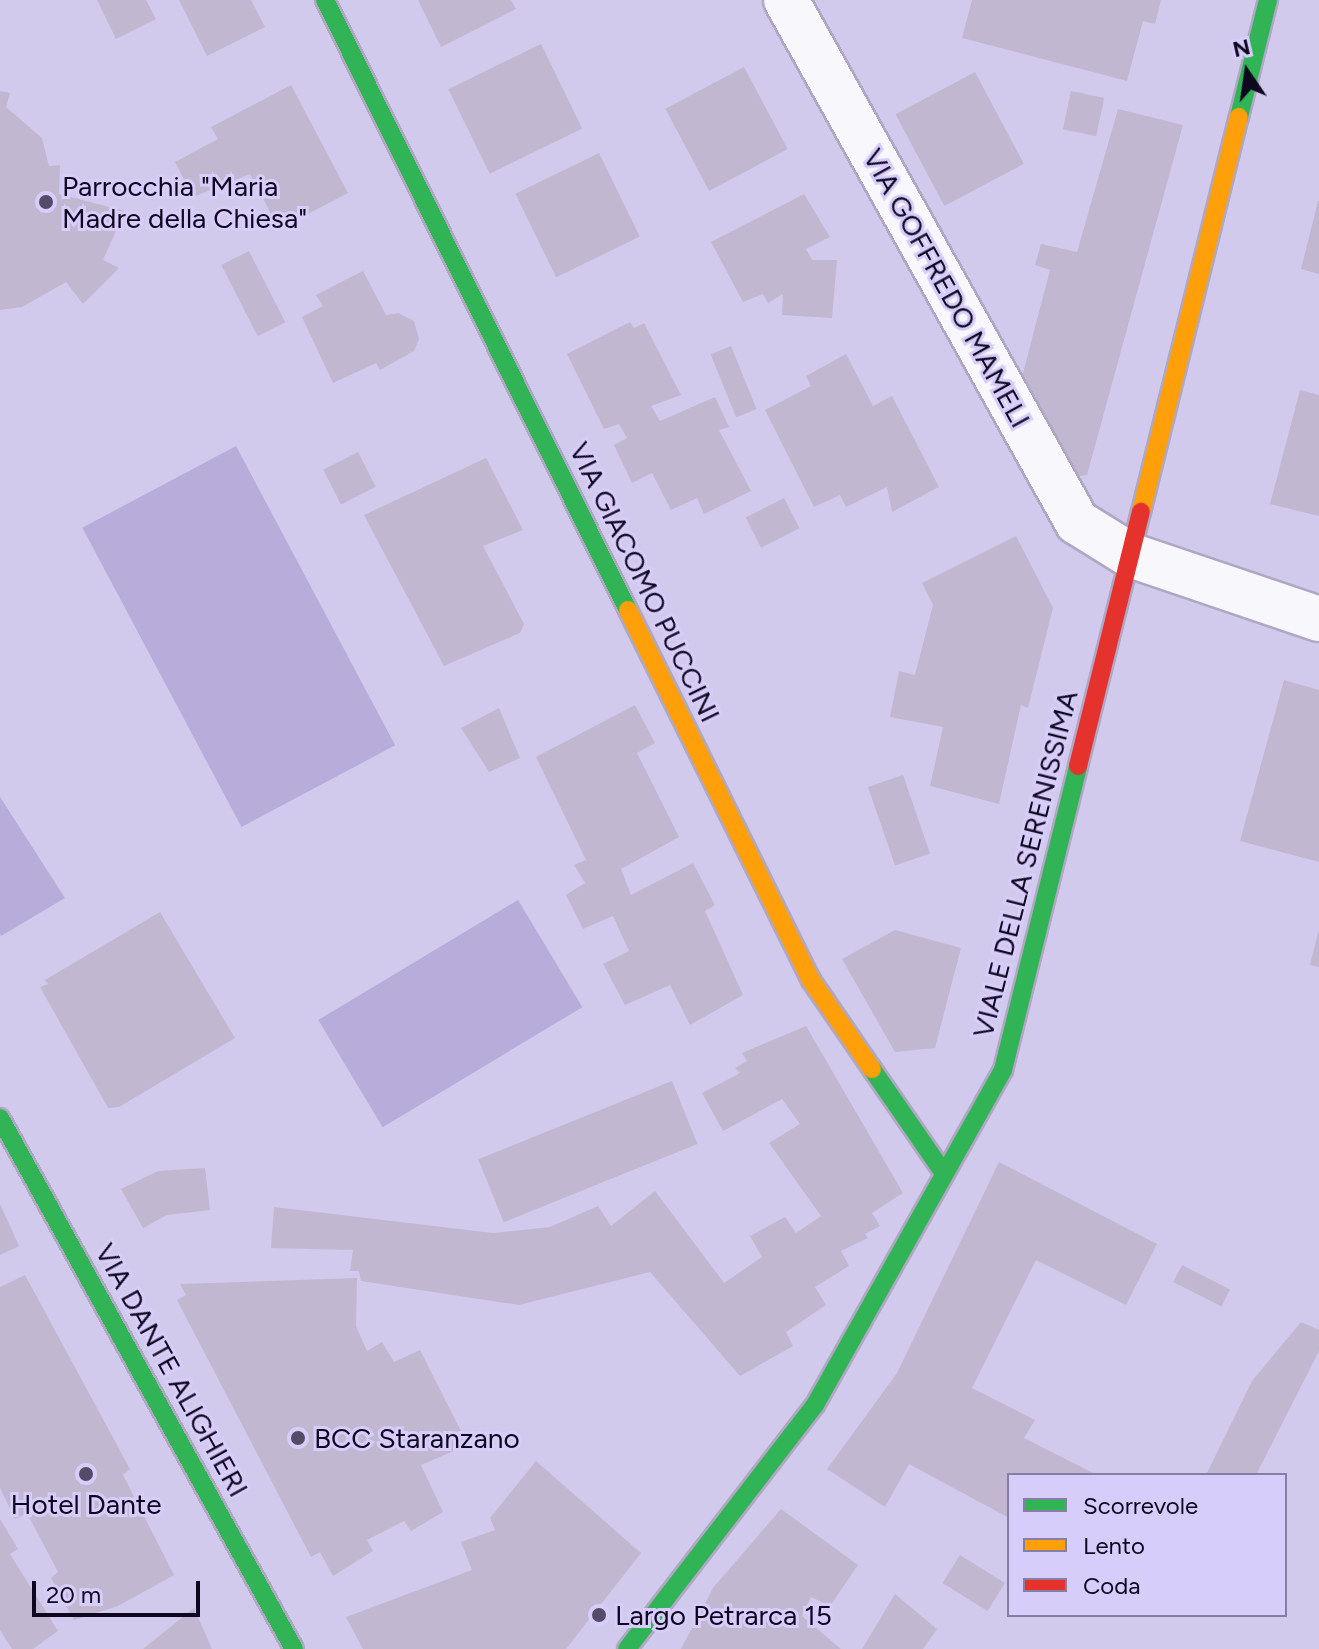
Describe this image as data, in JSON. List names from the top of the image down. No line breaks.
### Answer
{"streets":{"street":["VIA GOFFREDO MAMELI","VIA GIACOMO PUCCINI","VIALE DELLA SERENISSIMA","VIA DANTE ALIGHIERI"]},"crossings":[["VIA GOFFREDO MAMELI","VIALE DELLA SERENISSIMA"],["VIA GIACOMO PUCCINI","VIALE DELLA SERENISSIMA"]],"places":["Parrocchia \"Maria Madre della Chiesa\"","BCC Staranzano","Hotel Dante","Largo Petrarca 15"],"legend":["Scorrevole","Lento","Coda"],"scale_bar":"20 m","north":"top"}
